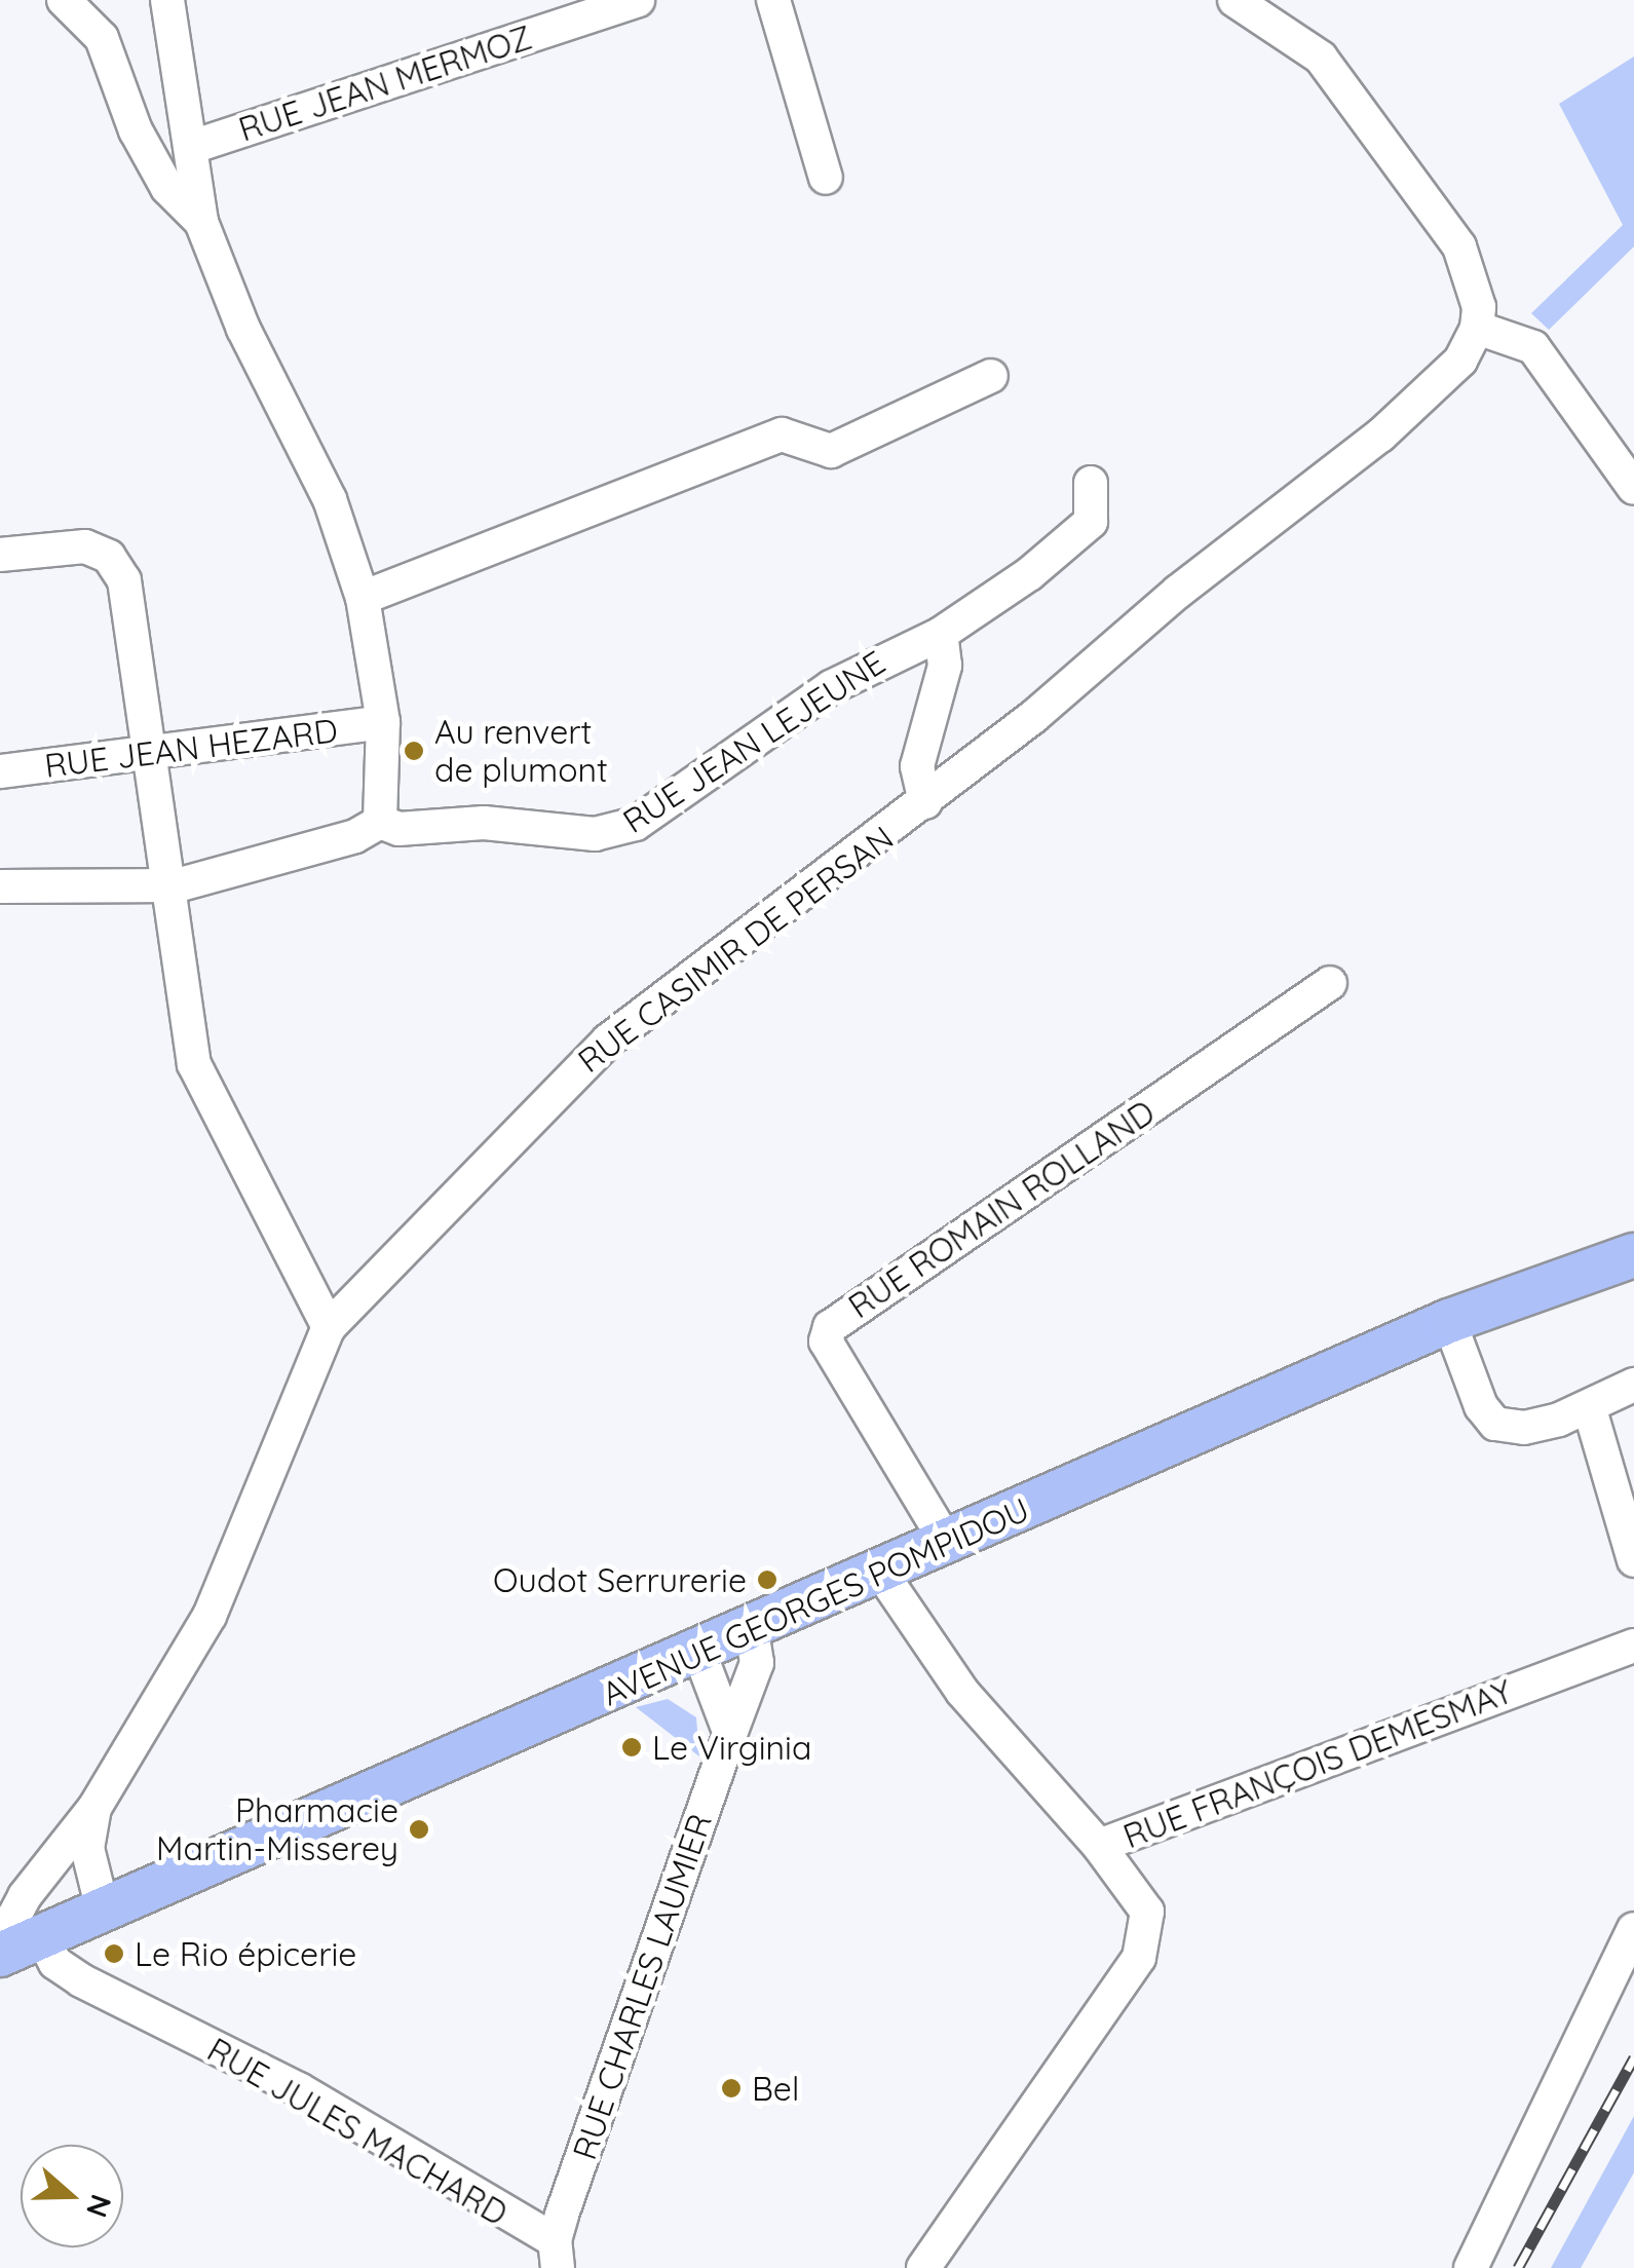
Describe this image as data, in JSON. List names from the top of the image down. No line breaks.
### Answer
{"streets":{"main road":["AVENUE GEORGES POMPIDOU"],"street":["RUE JEAN MERMOZ","RUE JEAN LEJEUNE","RUE JEAN HEZARD","RUE CASIMIR DE PERSAN","RUE ROMAIN ROLLAND","RUE FRANÇOIS DEMESMAY","RUE CHARLES LAUMIER","RUE JULES MACHARD"]},"crossings":[["RUE JEAN LEJEUNE","RUE CASIMIR DE PERSAN"],["RUE CASIMIR DE PERSAN","AVENUE GEORGES POMPIDOU"],["RUE CASIMIR DE PERSAN","RUE JULES MACHARD"],["RUE ROMAIN ROLLAND","AVENUE GEORGES POMPIDOU"],["AVENUE GEORGES POMPIDOU","RUE FRANÇOIS DEMESMAY"],["AVENUE GEORGES POMPIDOU","RUE CHARLES LAUMIER"],["AVENUE GEORGES POMPIDOU","RUE JULES MACHARD"],["RUE CHARLES LAUMIER","RUE JULES MACHARD"]],"places":["Au renvert de plumont","Oudot Serrurerie","Le Virginia","Pharmacie Martin-Misserey","Le Rio épicerie","Bel"],"north":"right"}
